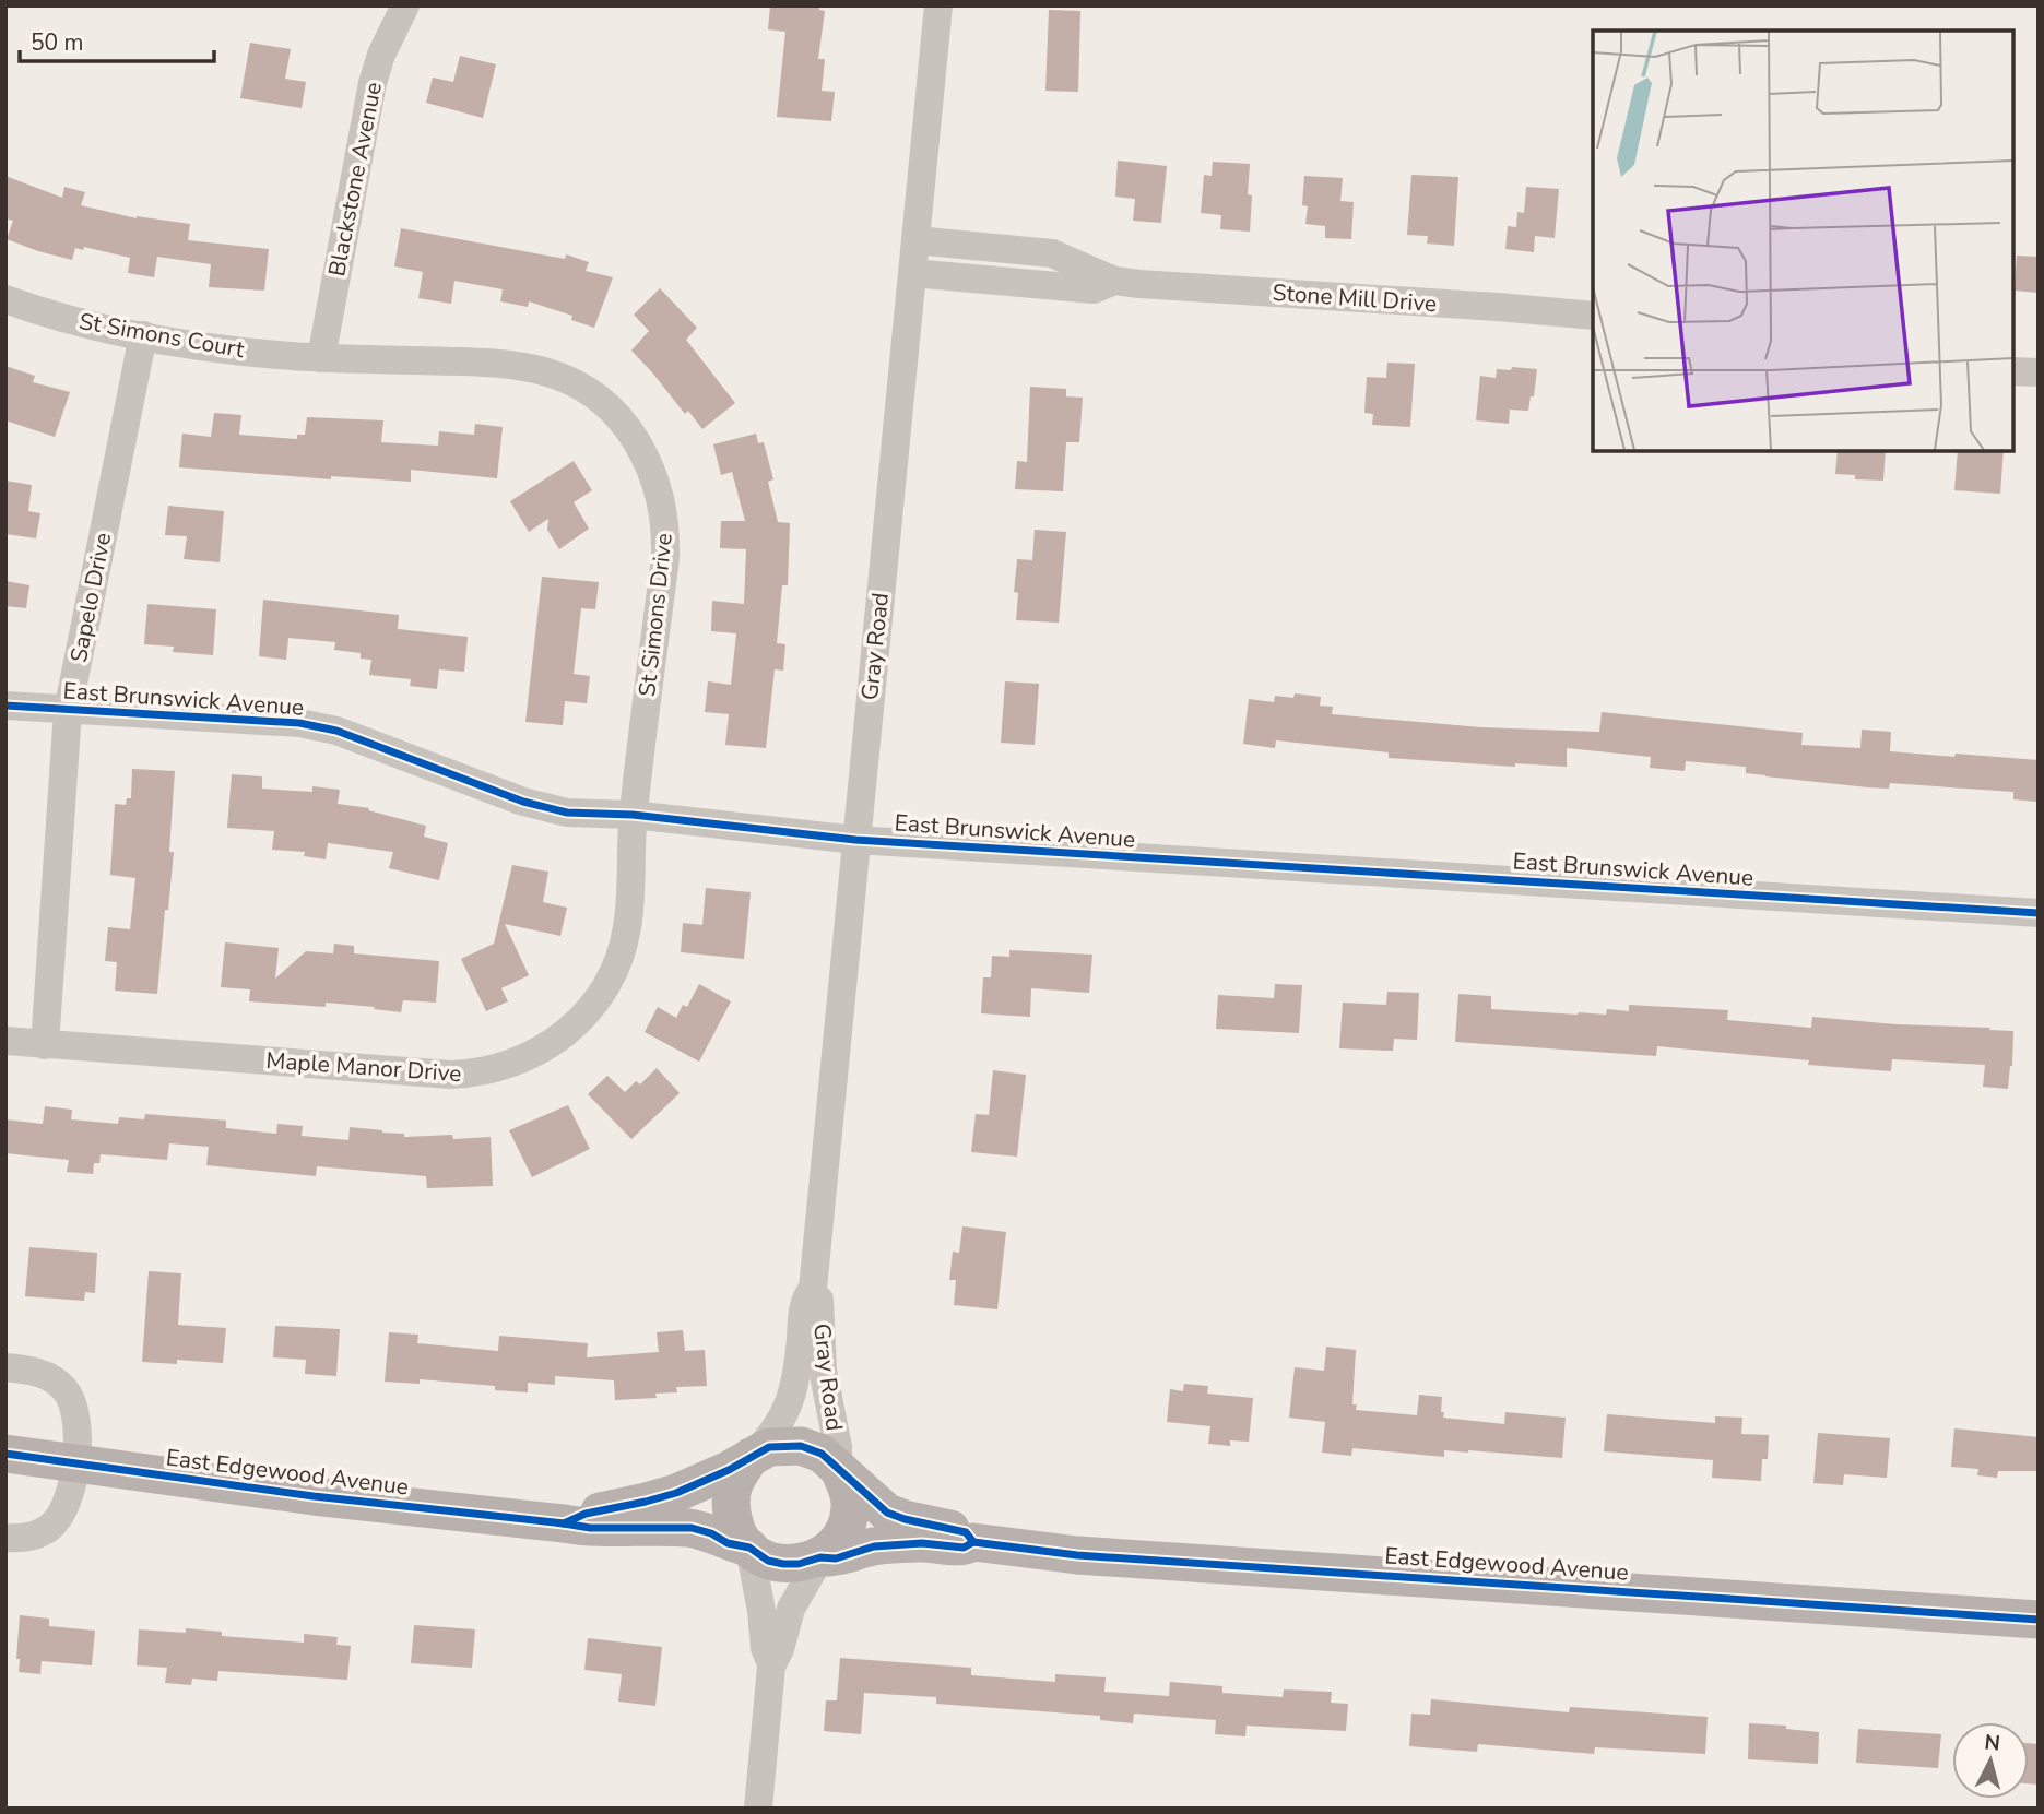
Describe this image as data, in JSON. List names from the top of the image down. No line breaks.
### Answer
{"streets":{"main road":["East Edgewood Avenue"],"street":["Blackstone Avenue","Stone Mill Drive","St Simons Court","Sapelo Drive","St Simons Drive","Gray Road","East Brunswick Avenue","Maple Manor Drive"]},"crossings":[["Blackstone Avenue","St Simons Court"],["Blackstone Avenue","St Simons Drive"],["Stone Mill Drive","Gray Road"],["St Simons Court","Sapelo Drive"],["St Simons Court","St Simons Drive"],["Sapelo Drive","East Brunswick Avenue"],["Sapelo Drive","Maple Manor Drive"],["St Simons Drive","East Brunswick Avenue"],["St Simons Drive","Maple Manor Drive"],["Gray Road","East Brunswick Avenue"],["Gray Road","East Edgewood Avenue"],["East Brunswick Avenue","Maple Manor Drive"]],"scale_bar":"50 m","north":"top"}
